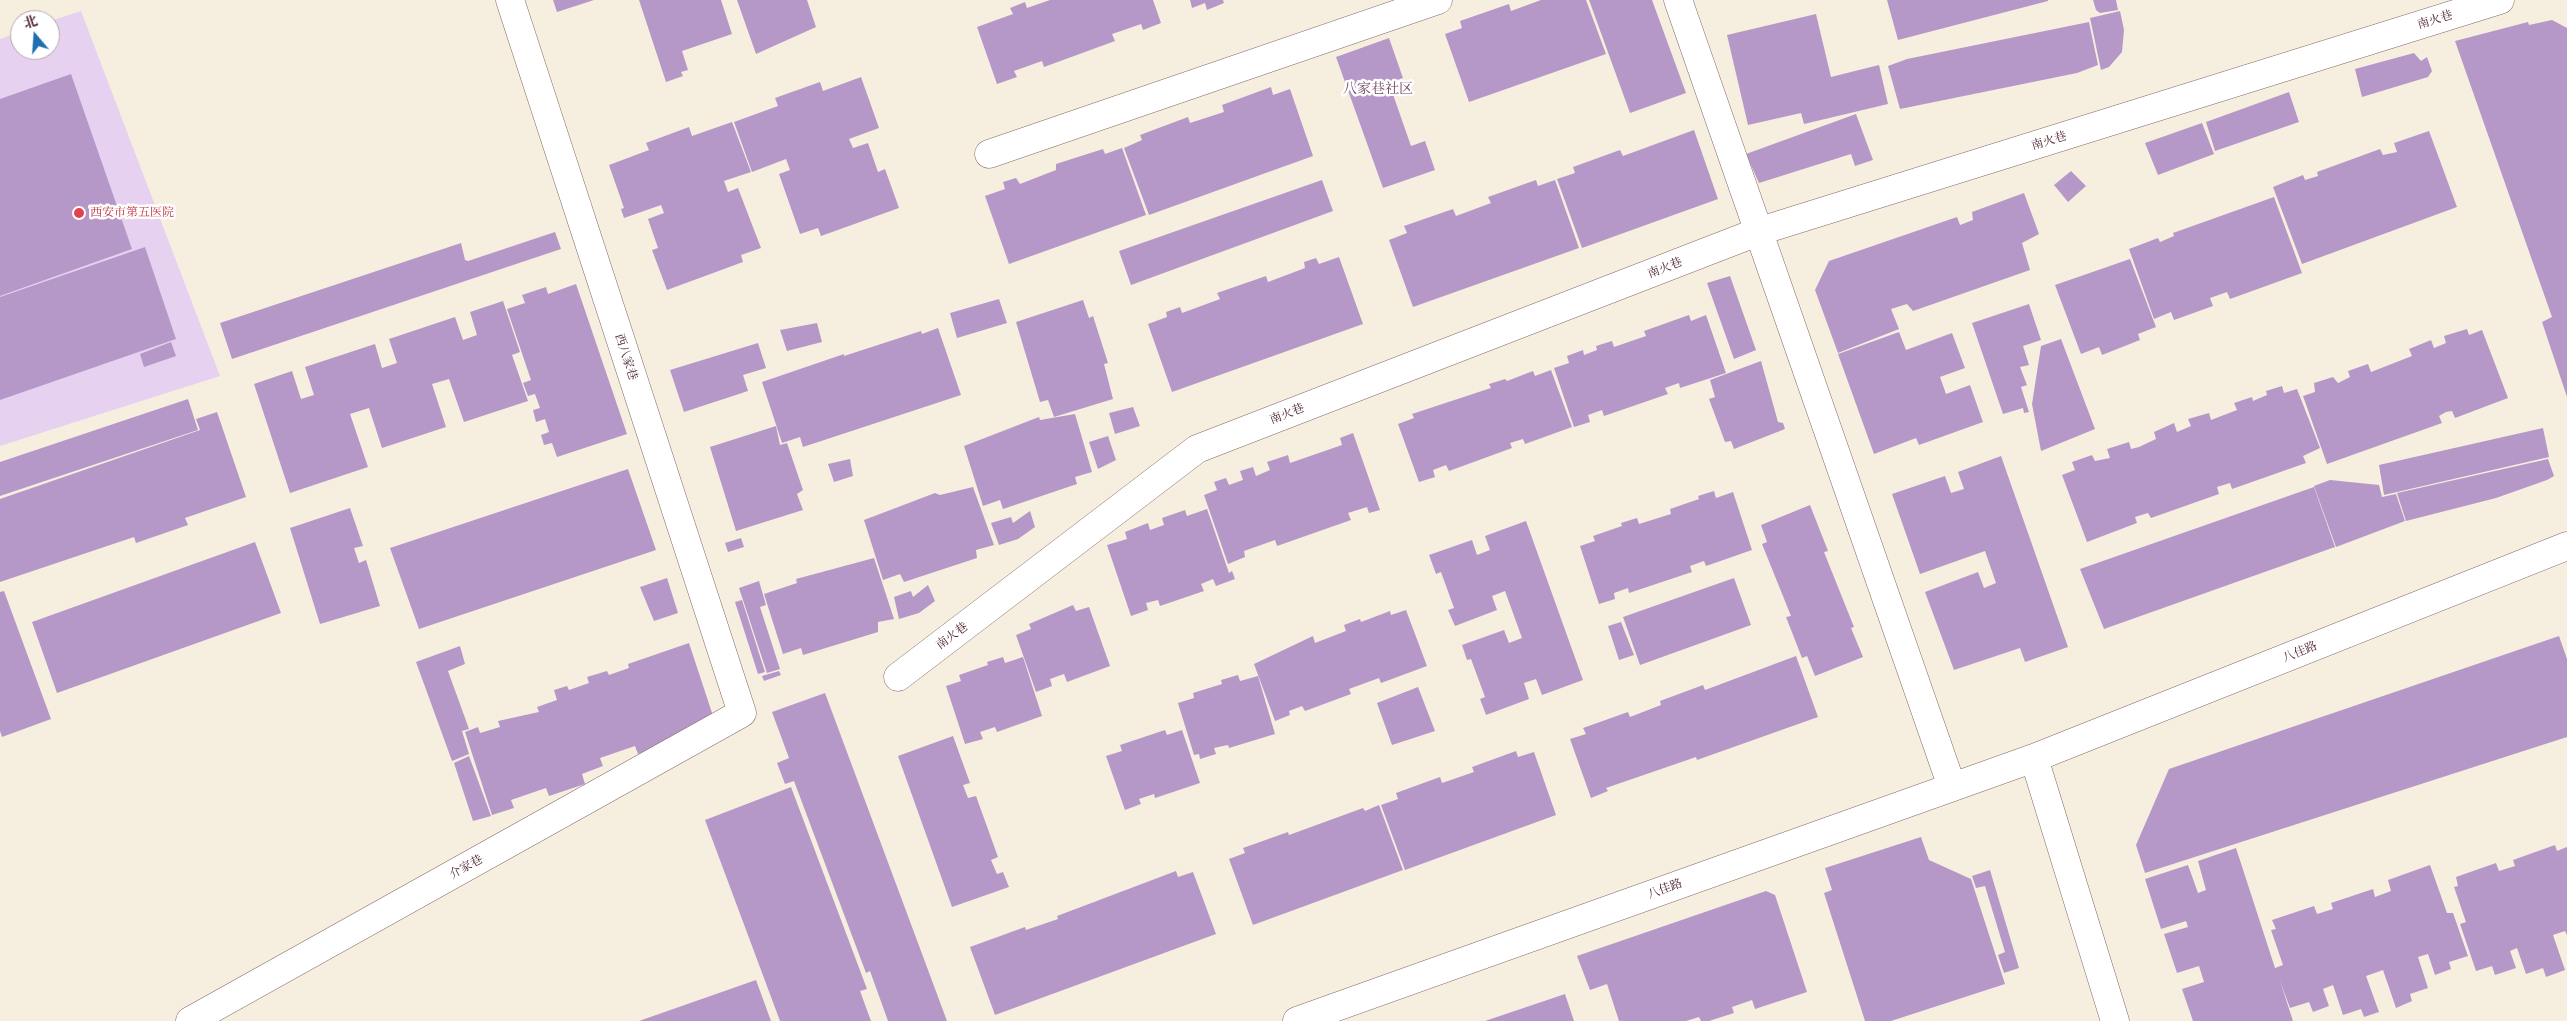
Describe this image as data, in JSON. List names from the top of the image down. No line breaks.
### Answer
{"streets":{"street":["南火巷","西八家巷","八佳路","介家巷"]},"crossings":[["西八家巷","介家巷"]],"districts":["八家巷社区"],"places":["西安市第五医院"],"north":"top"}
